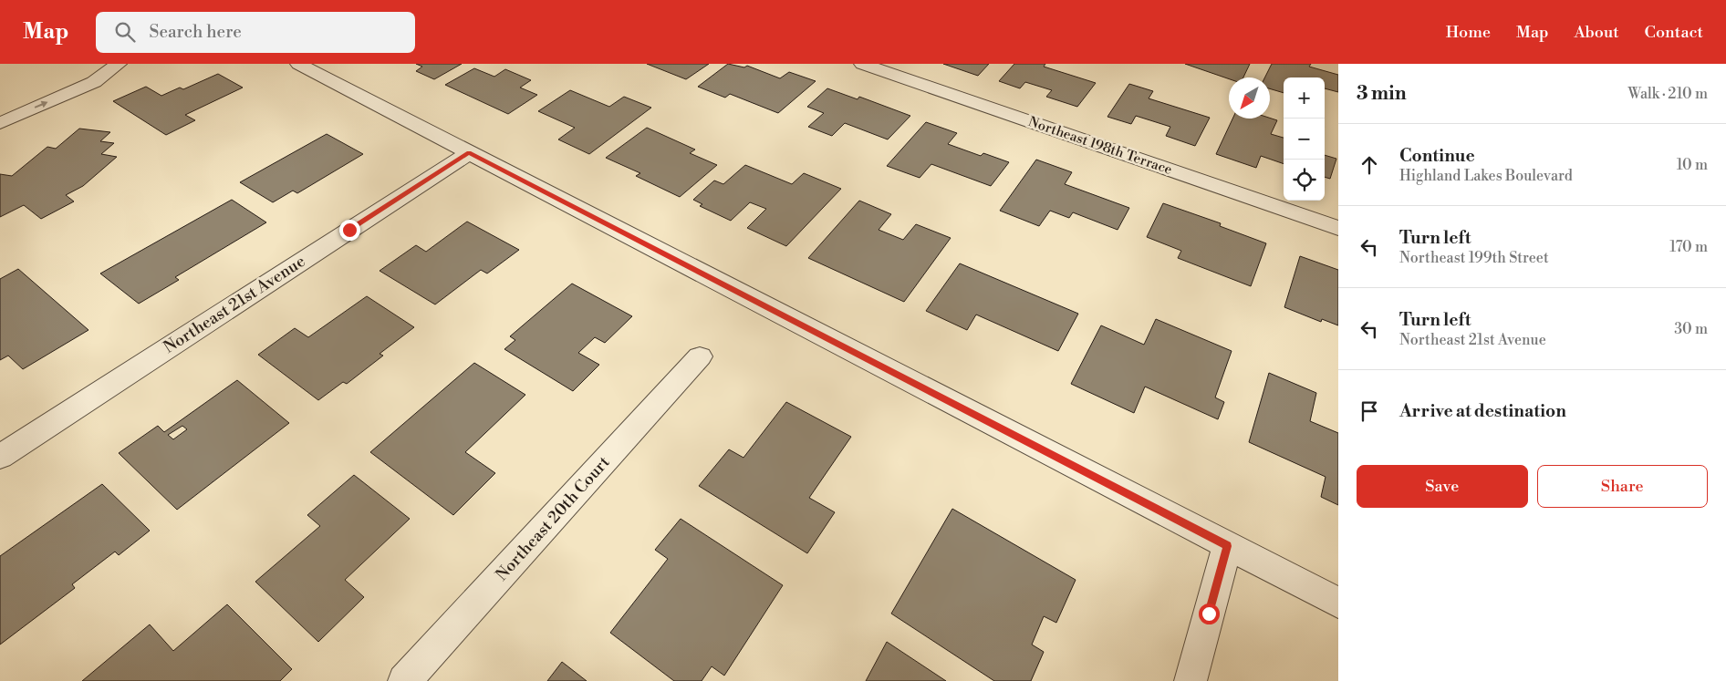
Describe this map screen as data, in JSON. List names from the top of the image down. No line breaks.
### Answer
{"streets":{"street":["Northeast 198th Terrace","Northeast 21st Avenue","Northeast 20th Court"]},"north":"bottom left","page":{"header":"Map","search":"Search here","nav":["Home","Map","About","Contact"],"heading":["3 min","Walk · 210 m"],"map_buttons":["+","−"],"list":[["Continue","Highland Lakes Boulevard","10 m"],["Turn left","Northeast 199th Street","170 m"],["Turn left","Northeast 21st Avenue","30 m"],"Arrive at destination"],"buttons":["Save","Share"]}}
